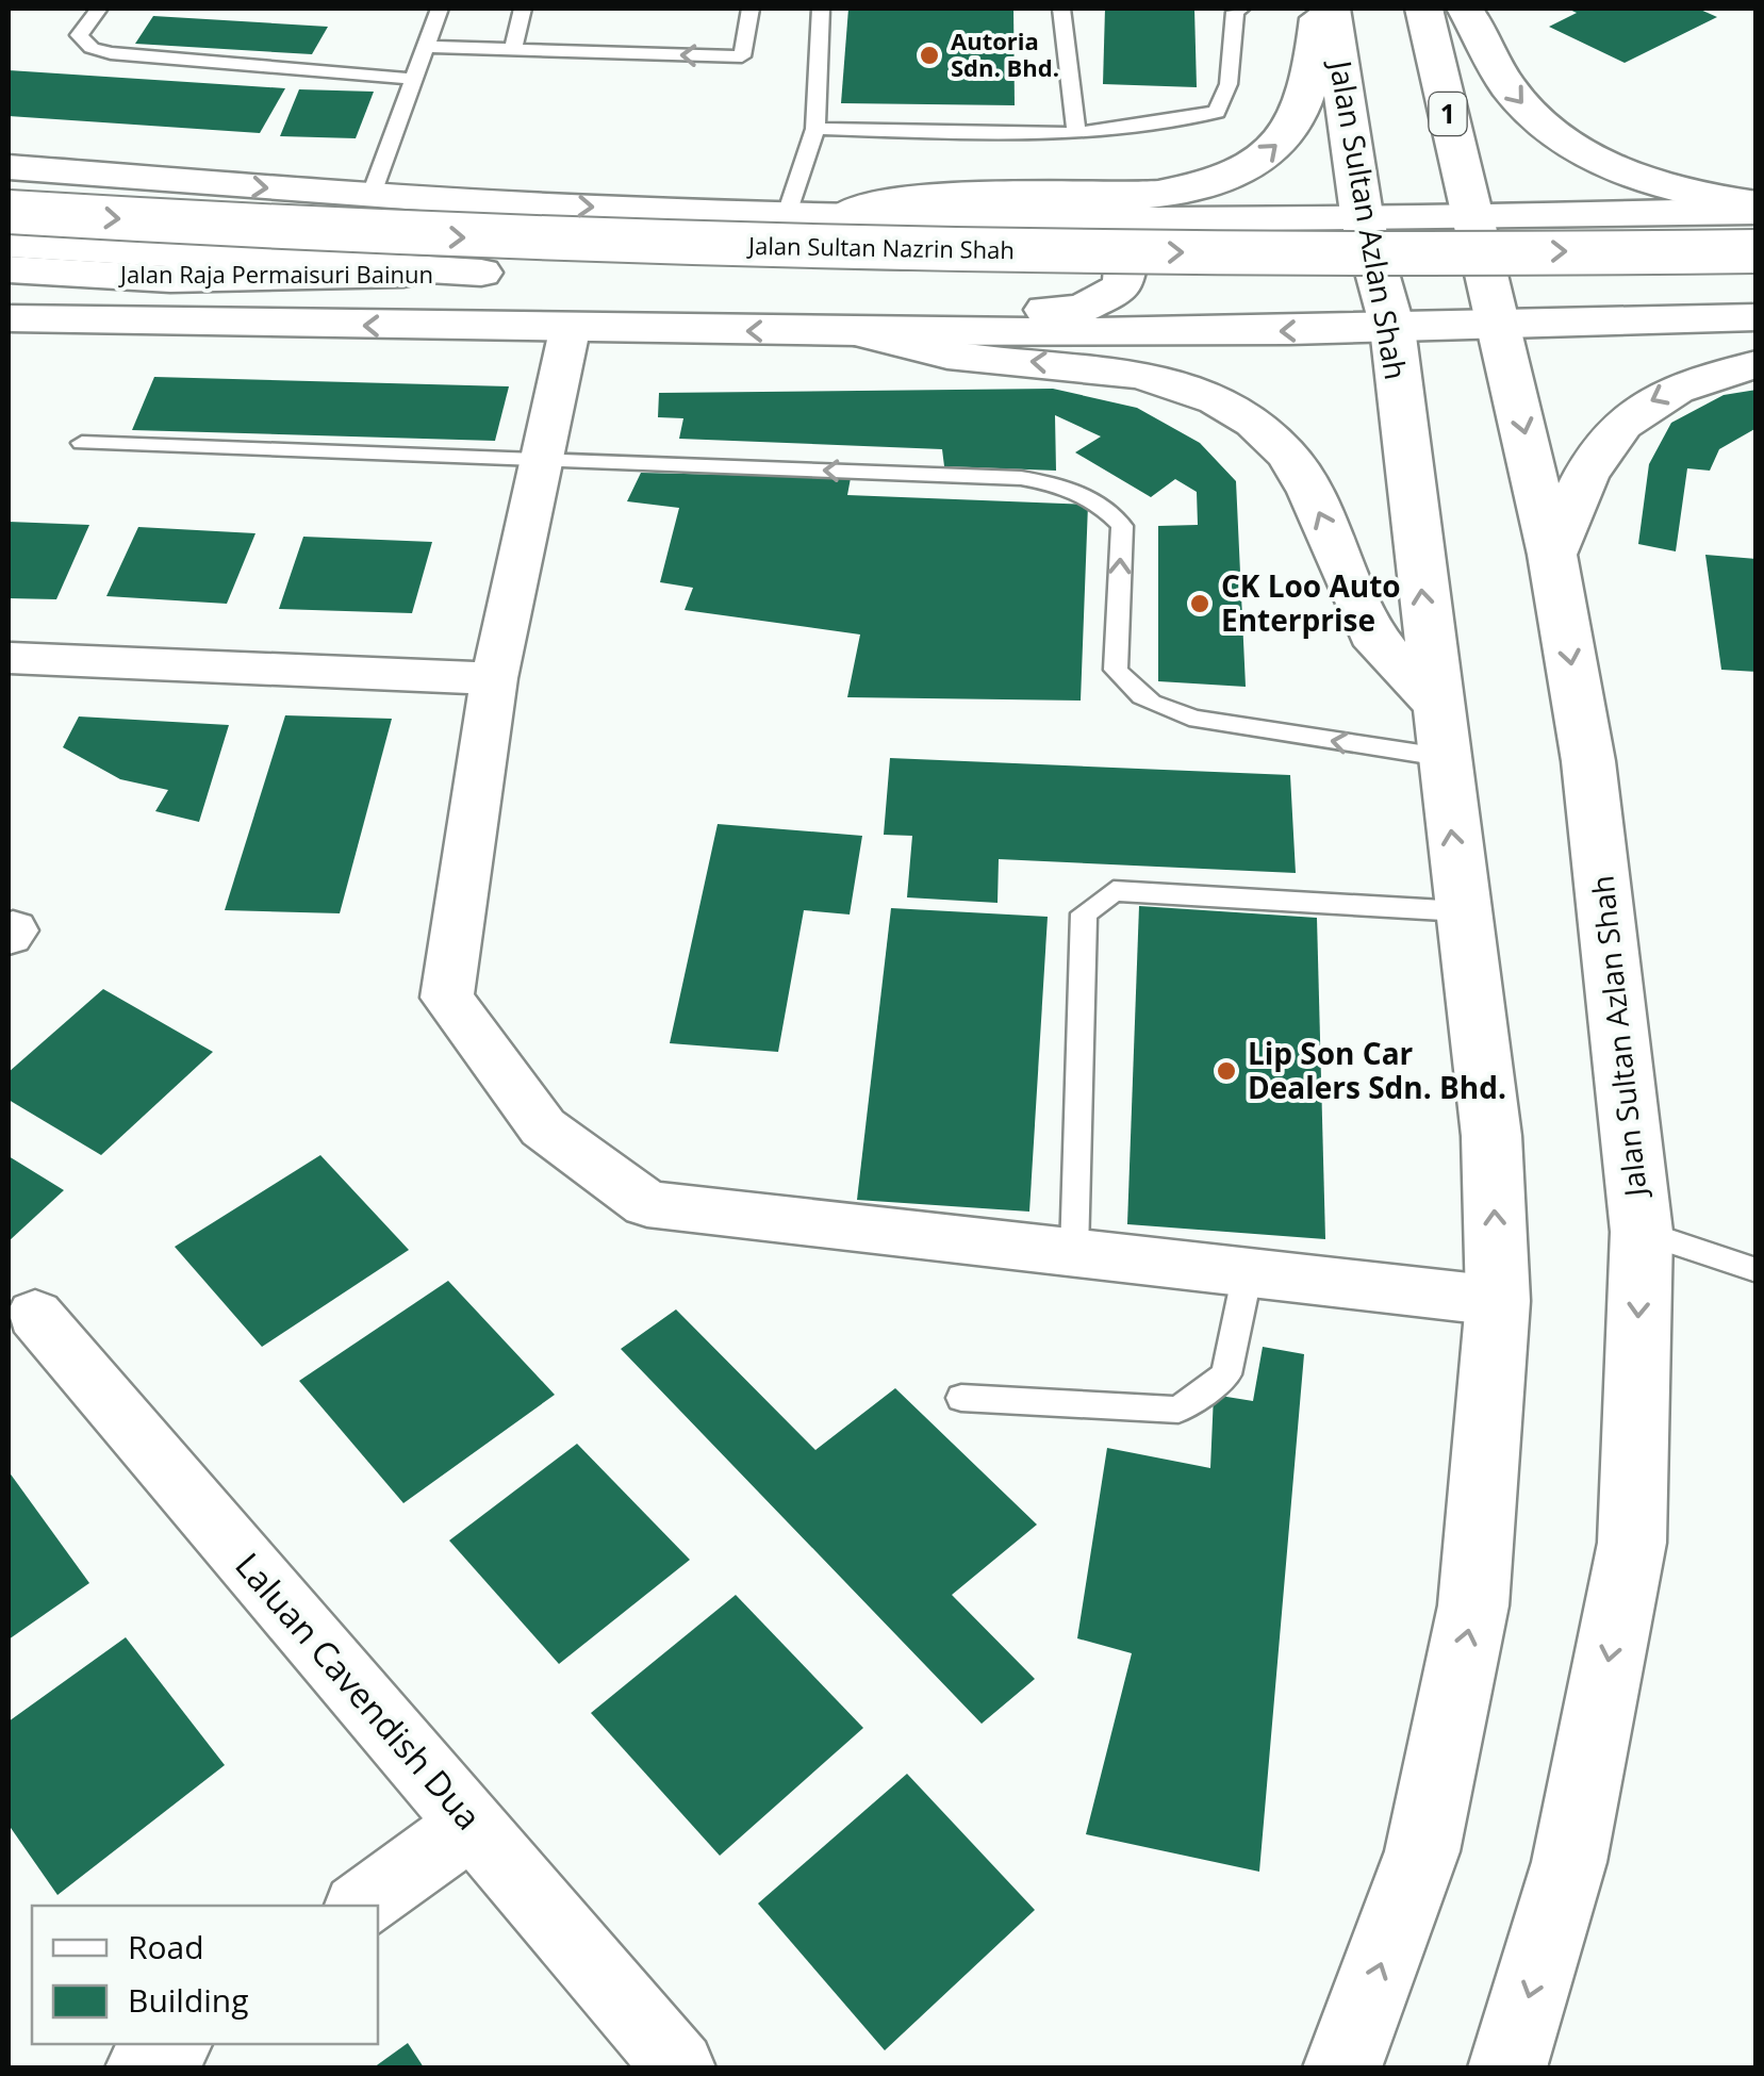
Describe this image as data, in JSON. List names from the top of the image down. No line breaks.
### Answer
{"streets":{"main road":["1","Jalan Sultan Azlan Shah","Jalan Sultan Nazrin Shah","Jalan Raja Permaisuri Bainun"],"street":["Laluan Cavendish Dua"]},"crossings":[["Jalan Sultan Nazrin Shah","Jalan Raja Permaisuri Bainun"]],"places":["Autoria Sdn. Bhd.","CK Loo Auto Enterprise","Lip Son Car Dealers Sdn. Bhd."],"legend":["Road","Building"]}
